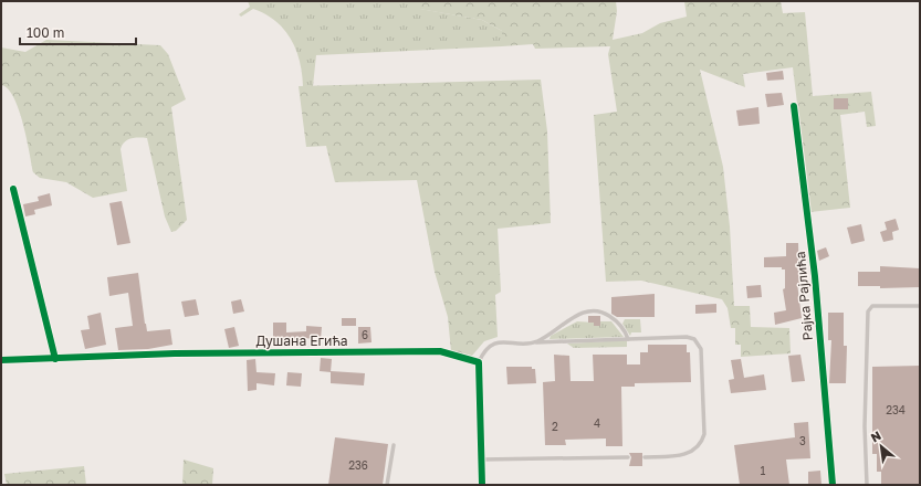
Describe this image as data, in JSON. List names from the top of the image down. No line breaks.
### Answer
{"streets":{"street":["Рајка Рајлића","Душана Егића"]},"house_numbers":["6","234","4","2","3","236","1"],"scale_bar":"100 m","north":"top left"}
